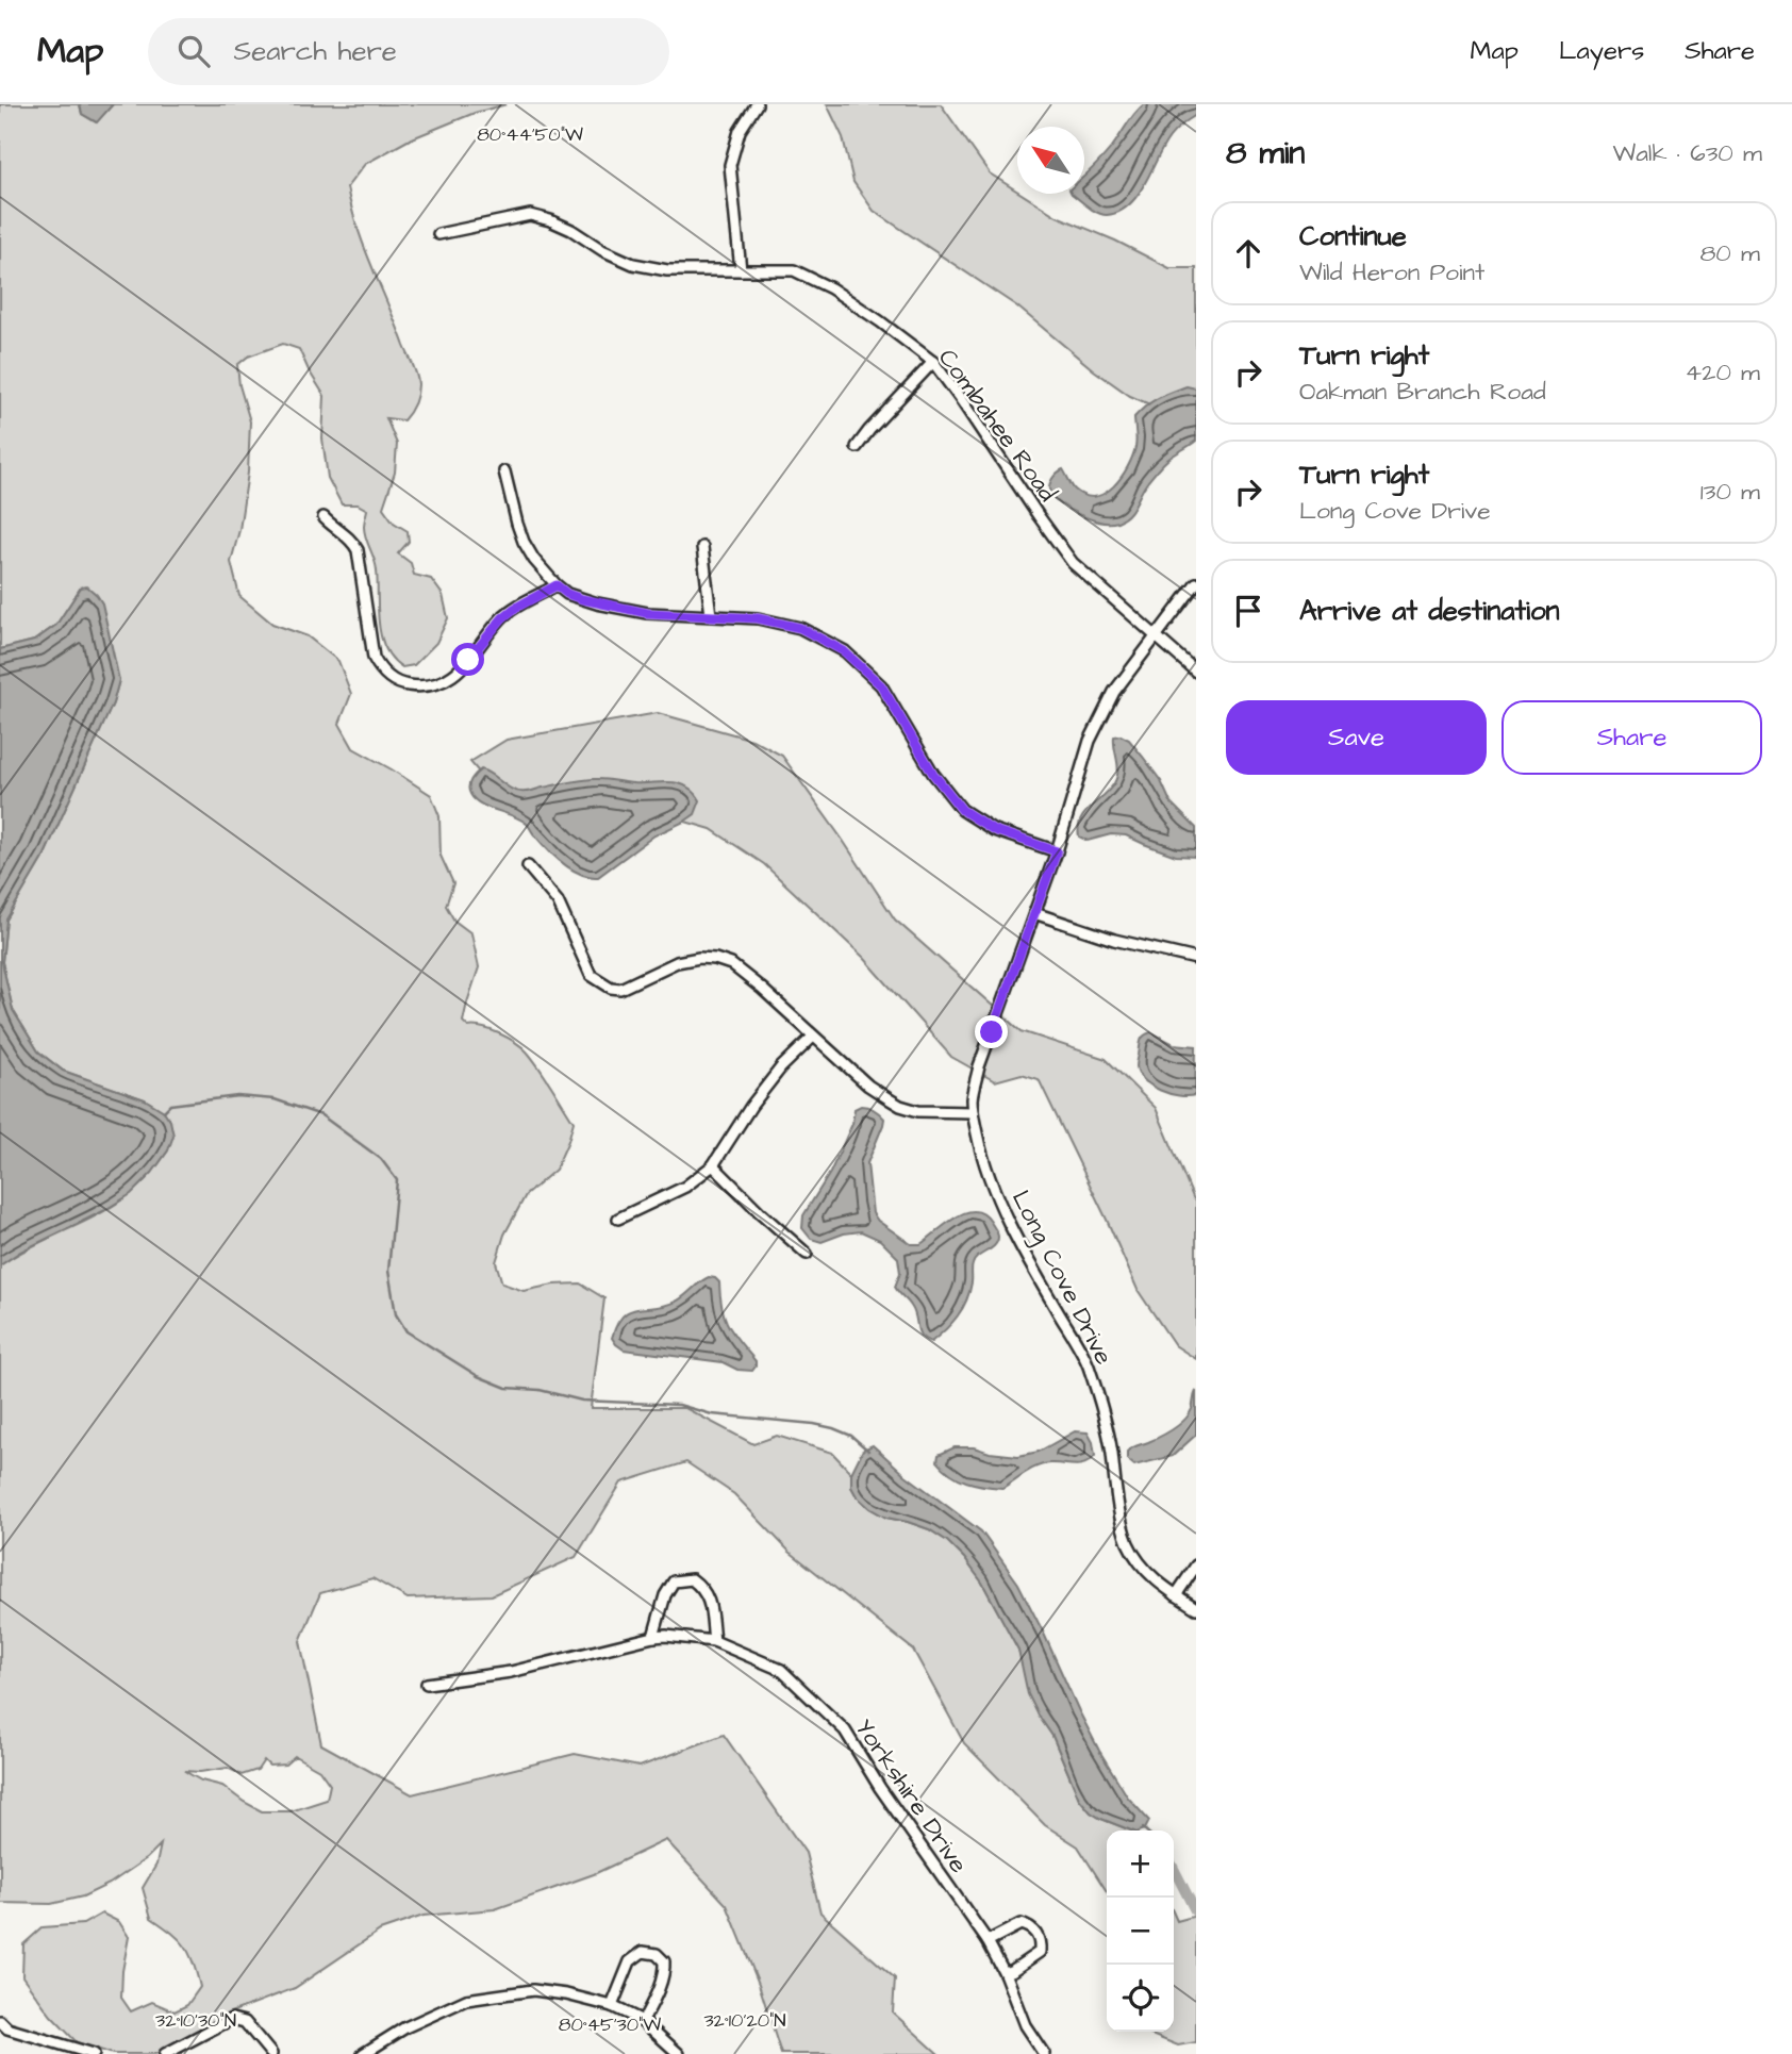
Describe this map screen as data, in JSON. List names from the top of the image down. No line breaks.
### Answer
{"streets":{"street":["Combahee Road","Long Cove Drive","Yorkshire Drive"]},"crossings":[["Combahee Road","Long Cove Drive"]],"north":"top left","page":{"header":"Map","search":"Search here","nav":["Map","Layers","Share"],"heading":["8 min","Walk · 630 m"],"list":[["Continue","Wild Heron Point","80 m"],["Turn right","Oakman Branch Road","420 m"],["Turn right","Long Cove Drive","130 m"],"Arrive at destination"],"buttons":["Save","Share"],"map_buttons":["+","−"]},"coordinates":["80°44'50\"W","32°10'30\"N","32°10'20\"N","80°45'30\"W"]}
